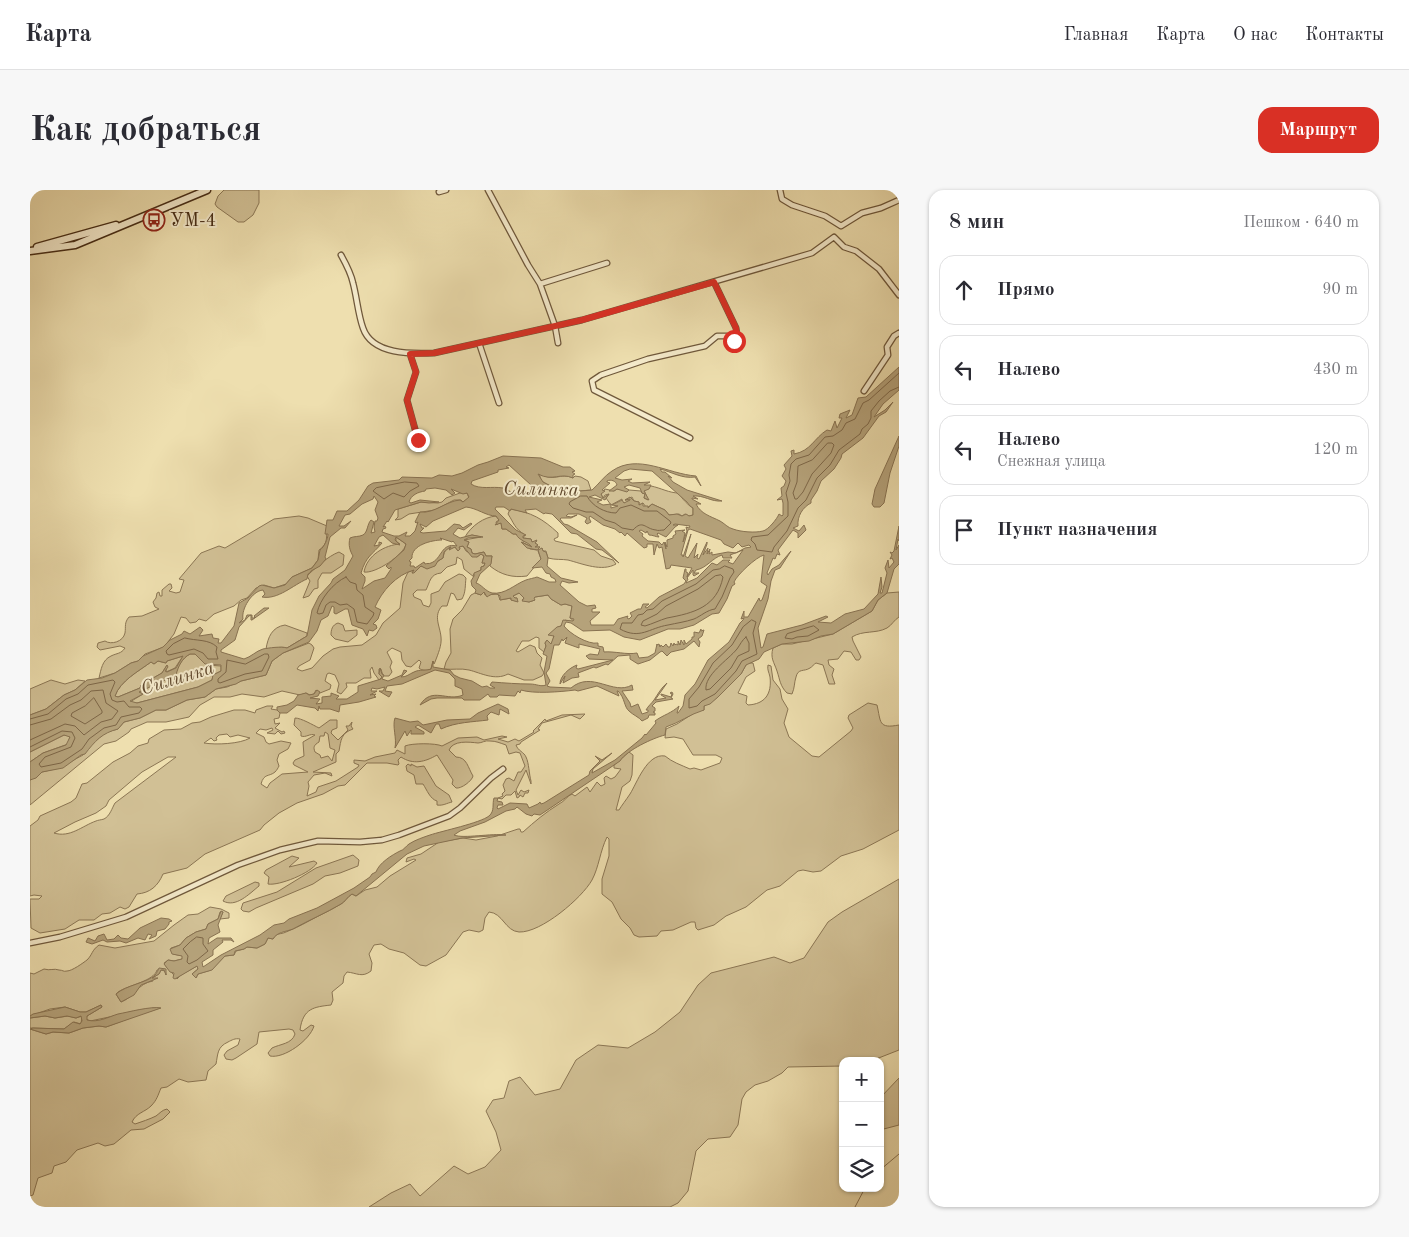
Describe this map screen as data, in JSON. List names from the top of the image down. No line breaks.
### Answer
{"water":["Силинка"],"places":{"bus stop":["УМ-4"]},"page":{"header":"Карта","nav":["Главная","Карта","О нас","Контакты"],"buttons":"Маршрут","title":"Как добраться","heading":["8 мин","Пешком · 640 m"],"list":[["Прямо","90 m"],["Налево","430 m"],["Налево","Снежная улица","120 m"],"Пункт назначения"],"map_buttons":["+","−"]}}
